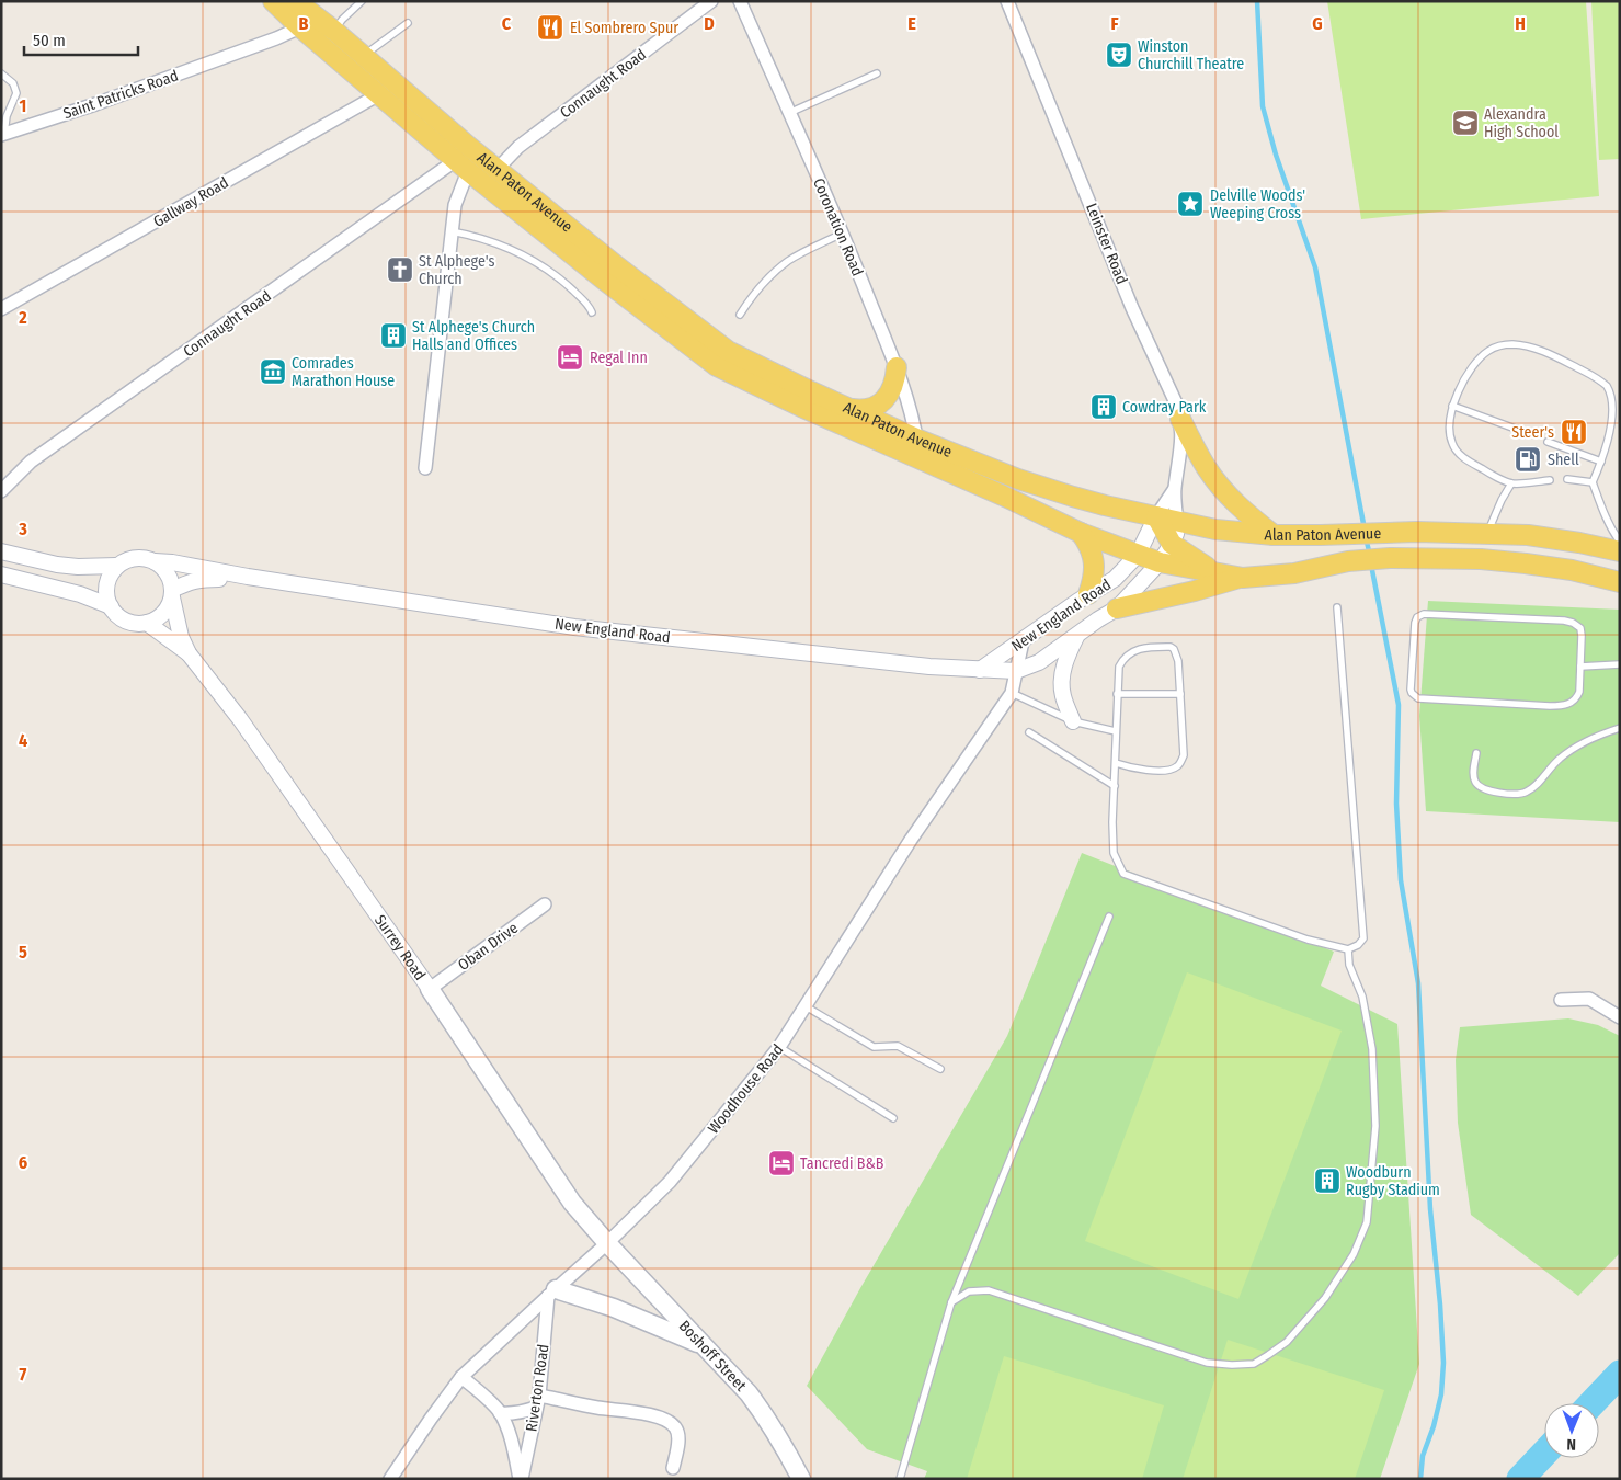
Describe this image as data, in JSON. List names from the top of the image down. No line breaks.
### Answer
{"streets":{"main road":["Alan Paton Avenue","Surrey Road","Boshoff Street"],"street":["Connaught Road","Saint Patricks Road","Gallway Road","Coronation Road","Leinster Road","New England Road","Oban Drive","Woodhouse Road","Riverton Road"]},"crossings":[["Connaught Road","Alan Paton Avenue"],["Saint Patricks Road","Alan Paton Avenue"],["Alan Paton Avenue","Gallway Road"],["Alan Paton Avenue","Coronation Road"],["Alan Paton Avenue","Leinster Road"],["Alan Paton Avenue","New England Road"],["Leinster Road","New England Road"],["New England Road","Surrey Road"],["New England Road","Woodhouse Road"],["Oban Drive","Surrey Road"],["Surrey Road","Woodhouse Road"],["Surrey Road","Boshoff Street"],["Woodhouse Road","Boshoff Street"],["Woodhouse Road","Riverton Road"]],"places":{"restaurant":["El Sombrero Spur","Steer's"],"theatre":["Winston Churchill Theatre"],"school or university":["Alexandra High School"],"place":["Delville Woods' Weeping Cross"],"church":["St Alphege's Church"],"building":["St Alphege's Church Halls and Offices","Cowdray Park","Woodburn Rugby Stadium"],"hotel":["Regal Inn","Tancredi B&B"],"museum":["Comrades Marathon House"],"fuel station":["Shell"]},"scale_bar":"50 m","north":"bottom","grid":{"columns":["B","C","D","E","F","G","H"],"rows":["1","2","3","4","5","6","7"]}}
